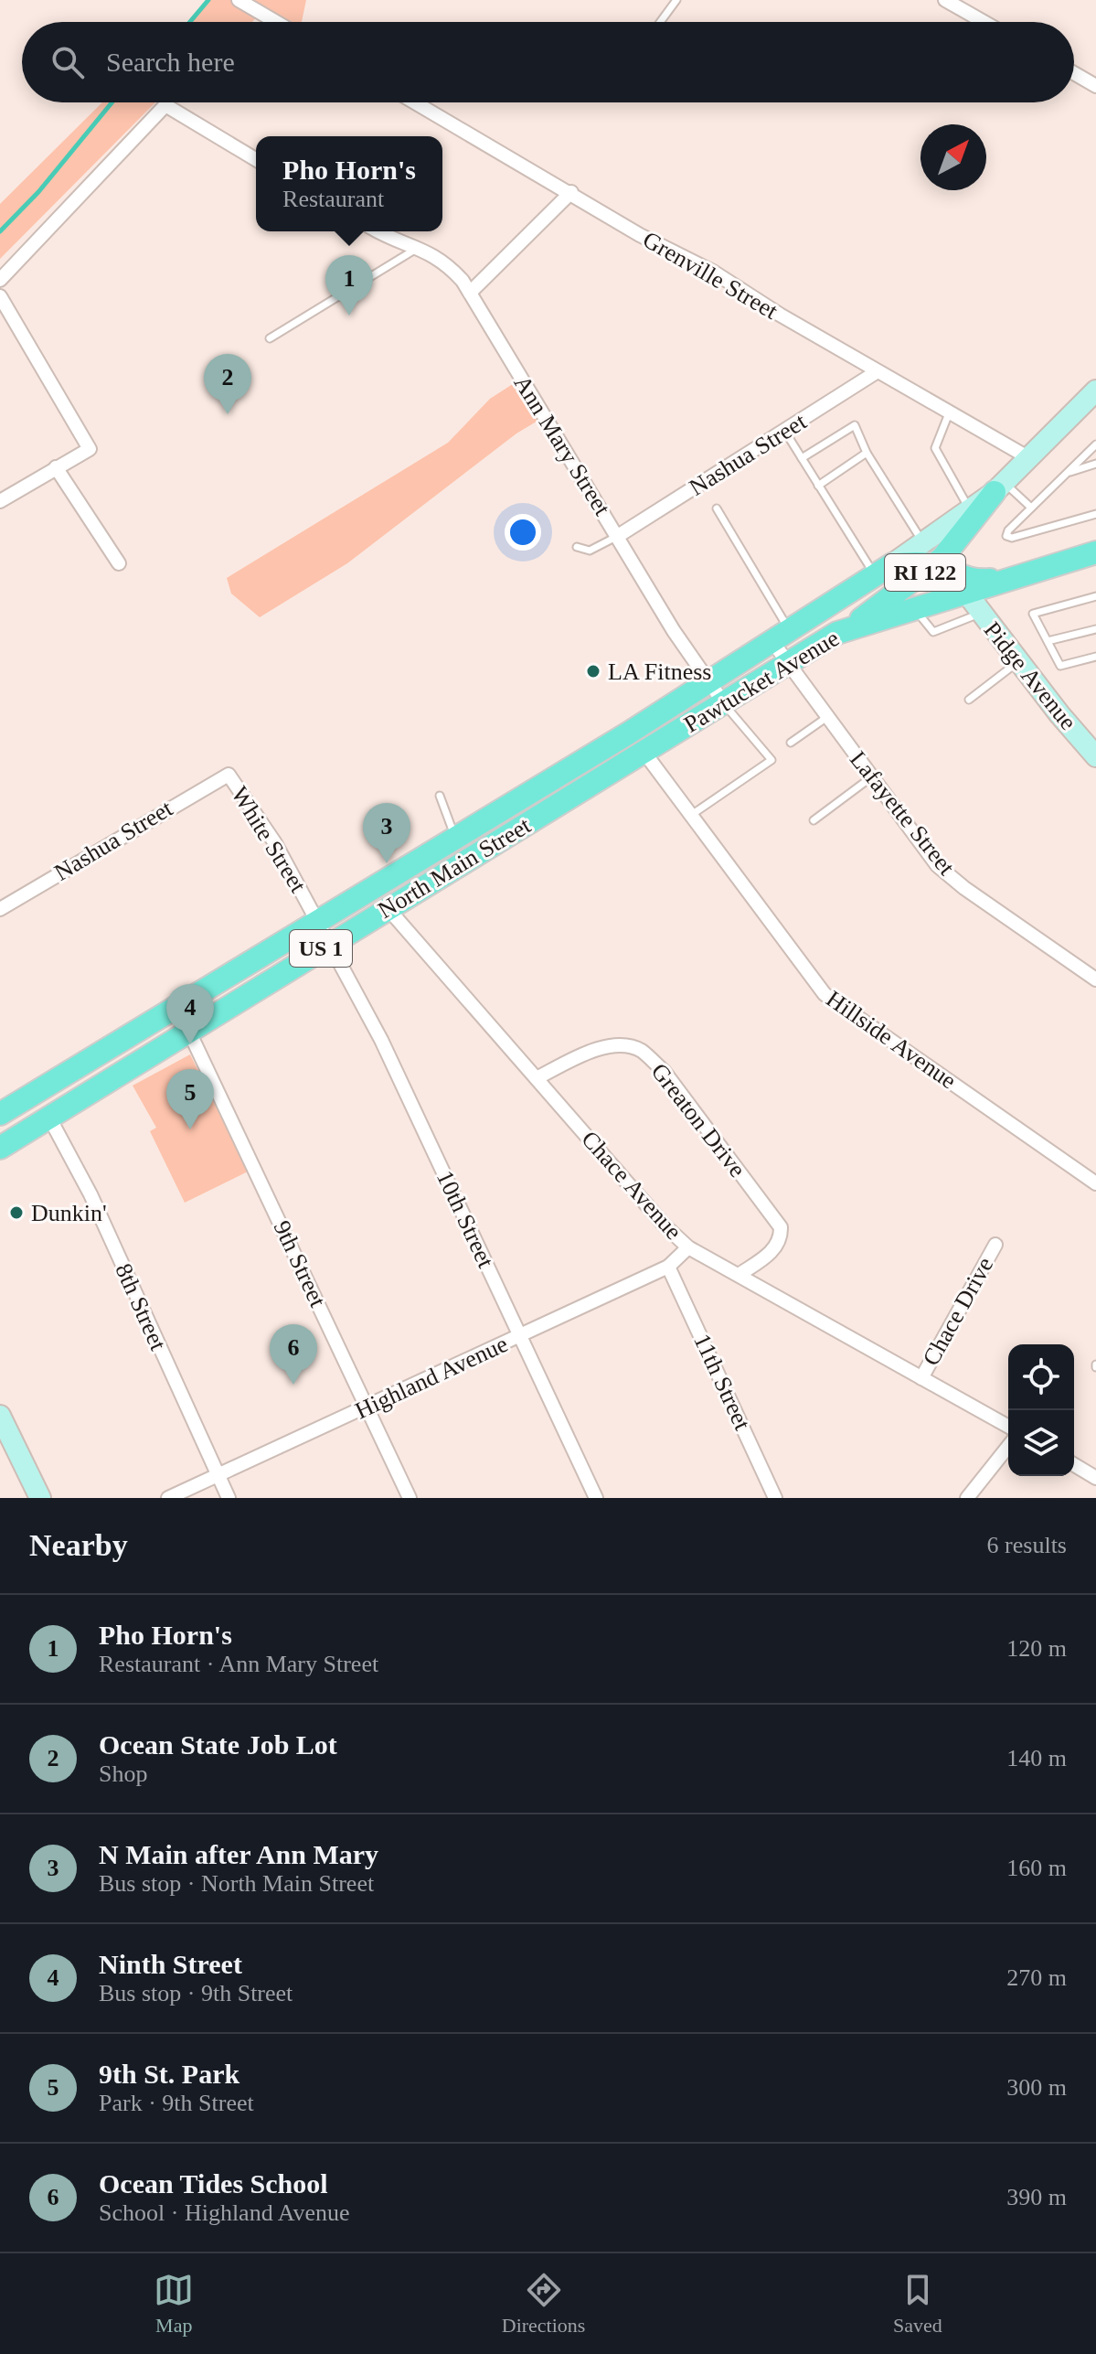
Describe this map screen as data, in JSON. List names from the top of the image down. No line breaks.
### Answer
{"streets":{"main road":["RI 122","Pawtucket Avenue","North Main Street","US 1"],"street":["Grenville Street","Ann Mary Street","Nashua Street","Pidge Avenue","Lafayette Street","White Street","Hillside Avenue","Greaton Drive","Chace Avenue","10th Street","9th Street","8th Street","Chace Drive","Highland Avenue","11th Street"]},"crossings":[["Grenville Street","Nashua Street"],["Grenville Street","RI 122"],["Ann Mary Street","Nashua Street"],["Ann Mary Street","Pawtucket Avenue"],["Nashua Street","White Street"],["RI 122","Pawtucket Avenue"],["Pidge Avenue","Pawtucket Avenue"],["Pawtucket Avenue","Lafayette Street"],["Pawtucket Avenue","North Main Street"],["Pawtucket Avenue","Hillside Avenue"],["White Street","North Main Street"],["White Street","10th Street"],["North Main Street","Hillside Avenue"],["North Main Street","Chace Avenue"],["North Main Street","10th Street"],["North Main Street","9th Street"],["North Main Street","8th Street"],["Greaton Drive","Chace Avenue"],["Chace Avenue","Chace Drive"],["Chace Avenue","Highland Avenue"],["10th Street","Highland Avenue"],["9th Street","Highland Avenue"],["8th Street","Highland Avenue"],["Highland Avenue","11th Street"]],"places":["LA Fitness","Dunkin'"],"north":"top right","page":{"search":"Search here","popup":["Pho Horn's","Restaurant"],"pins":["1","2","3","4","5","6"],"heading":["Nearby","6 results"],"list":[{"mark":"1","name":"Pho Horn's","note":"Restaurant · Ann Mary Street","value":"120 m"},{"mark":"2","name":"Ocean State Job Lot","note":"Shop","value":"140 m"},{"mark":"3","name":"N Main after Ann Mary","note":"Bus stop · North Main Street","value":"160 m"},{"mark":"4","name":"Ninth Street","note":"Bus stop · 9th Street","value":"270 m"},{"mark":"5","name":"9th St. Park","note":"Park · 9th Street","value":"300 m"},{"mark":"6","name":"Ocean Tides School","note":"School · Highland Avenue","value":"390 m"}],"nav":["Map","Directions","Saved"]}}
